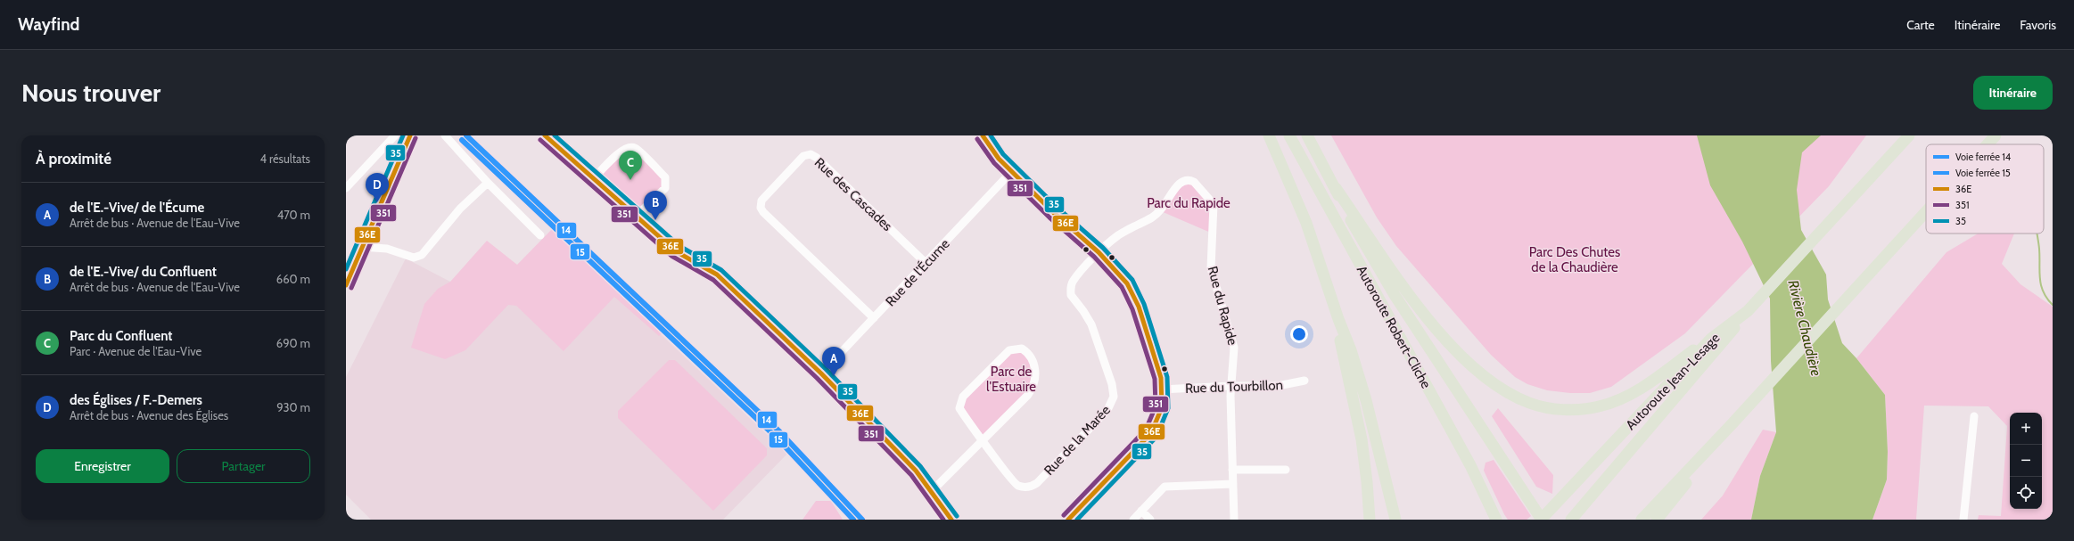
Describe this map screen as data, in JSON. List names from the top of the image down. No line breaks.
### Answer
{"streets":{"highway":["Autoroute Robert-Cliche","Autoroute Jean-Lesage"],"street":["Rue des Cascades","Rue de l'Écume","Rue du Rapide","Rue du Tourbillon","Rue de la Marée"]},"crossings":[["Rue des Cascades","Rue de l'Écume"],["Rue du Rapide","Rue du Tourbillon"],["Rue du Rapide","Rue de la Marée"]],"water":["Rivière Chaudière"],"parks":["Parc du Rapide","Parc Des Chutes de la Chaudière","Parc de l'Estuaire"],"lines":["rail line 14","transit line 36E","transit line 35","transit line 351","rail line 15"],"legend":["Voie ferrée 14","Voie ferrée 15","36E","351","35"],"page":{"header":"Wayfind","nav":["Carte","Itinéraire","Favoris"],"buttons":["Itinéraire",["Enregistrer","Partager"]],"title":"Nous trouver","heading":["À proximité","4 résultats"],"pins":["C","D","B","A"],"list":[{"mark":"A","name":"de l'E.-Vive/ de l'Écume","note":"Arrêt de bus · Avenue de l'Eau-Vive","value":"470 m"},{"mark":"B","name":"de l'E.-Vive/ du Confluent","note":"Arrêt de bus · Avenue de l'Eau-Vive","value":"660 m"},{"mark":"C","name":"Parc du Confluent","note":"Parc · Avenue de l'Eau-Vive","value":"690 m"},{"mark":"D","name":"des Églises / F.-Demers","note":"Arrêt de bus · Avenue des Églises","value":"930 m"}],"map_buttons":["+","−"]}}
